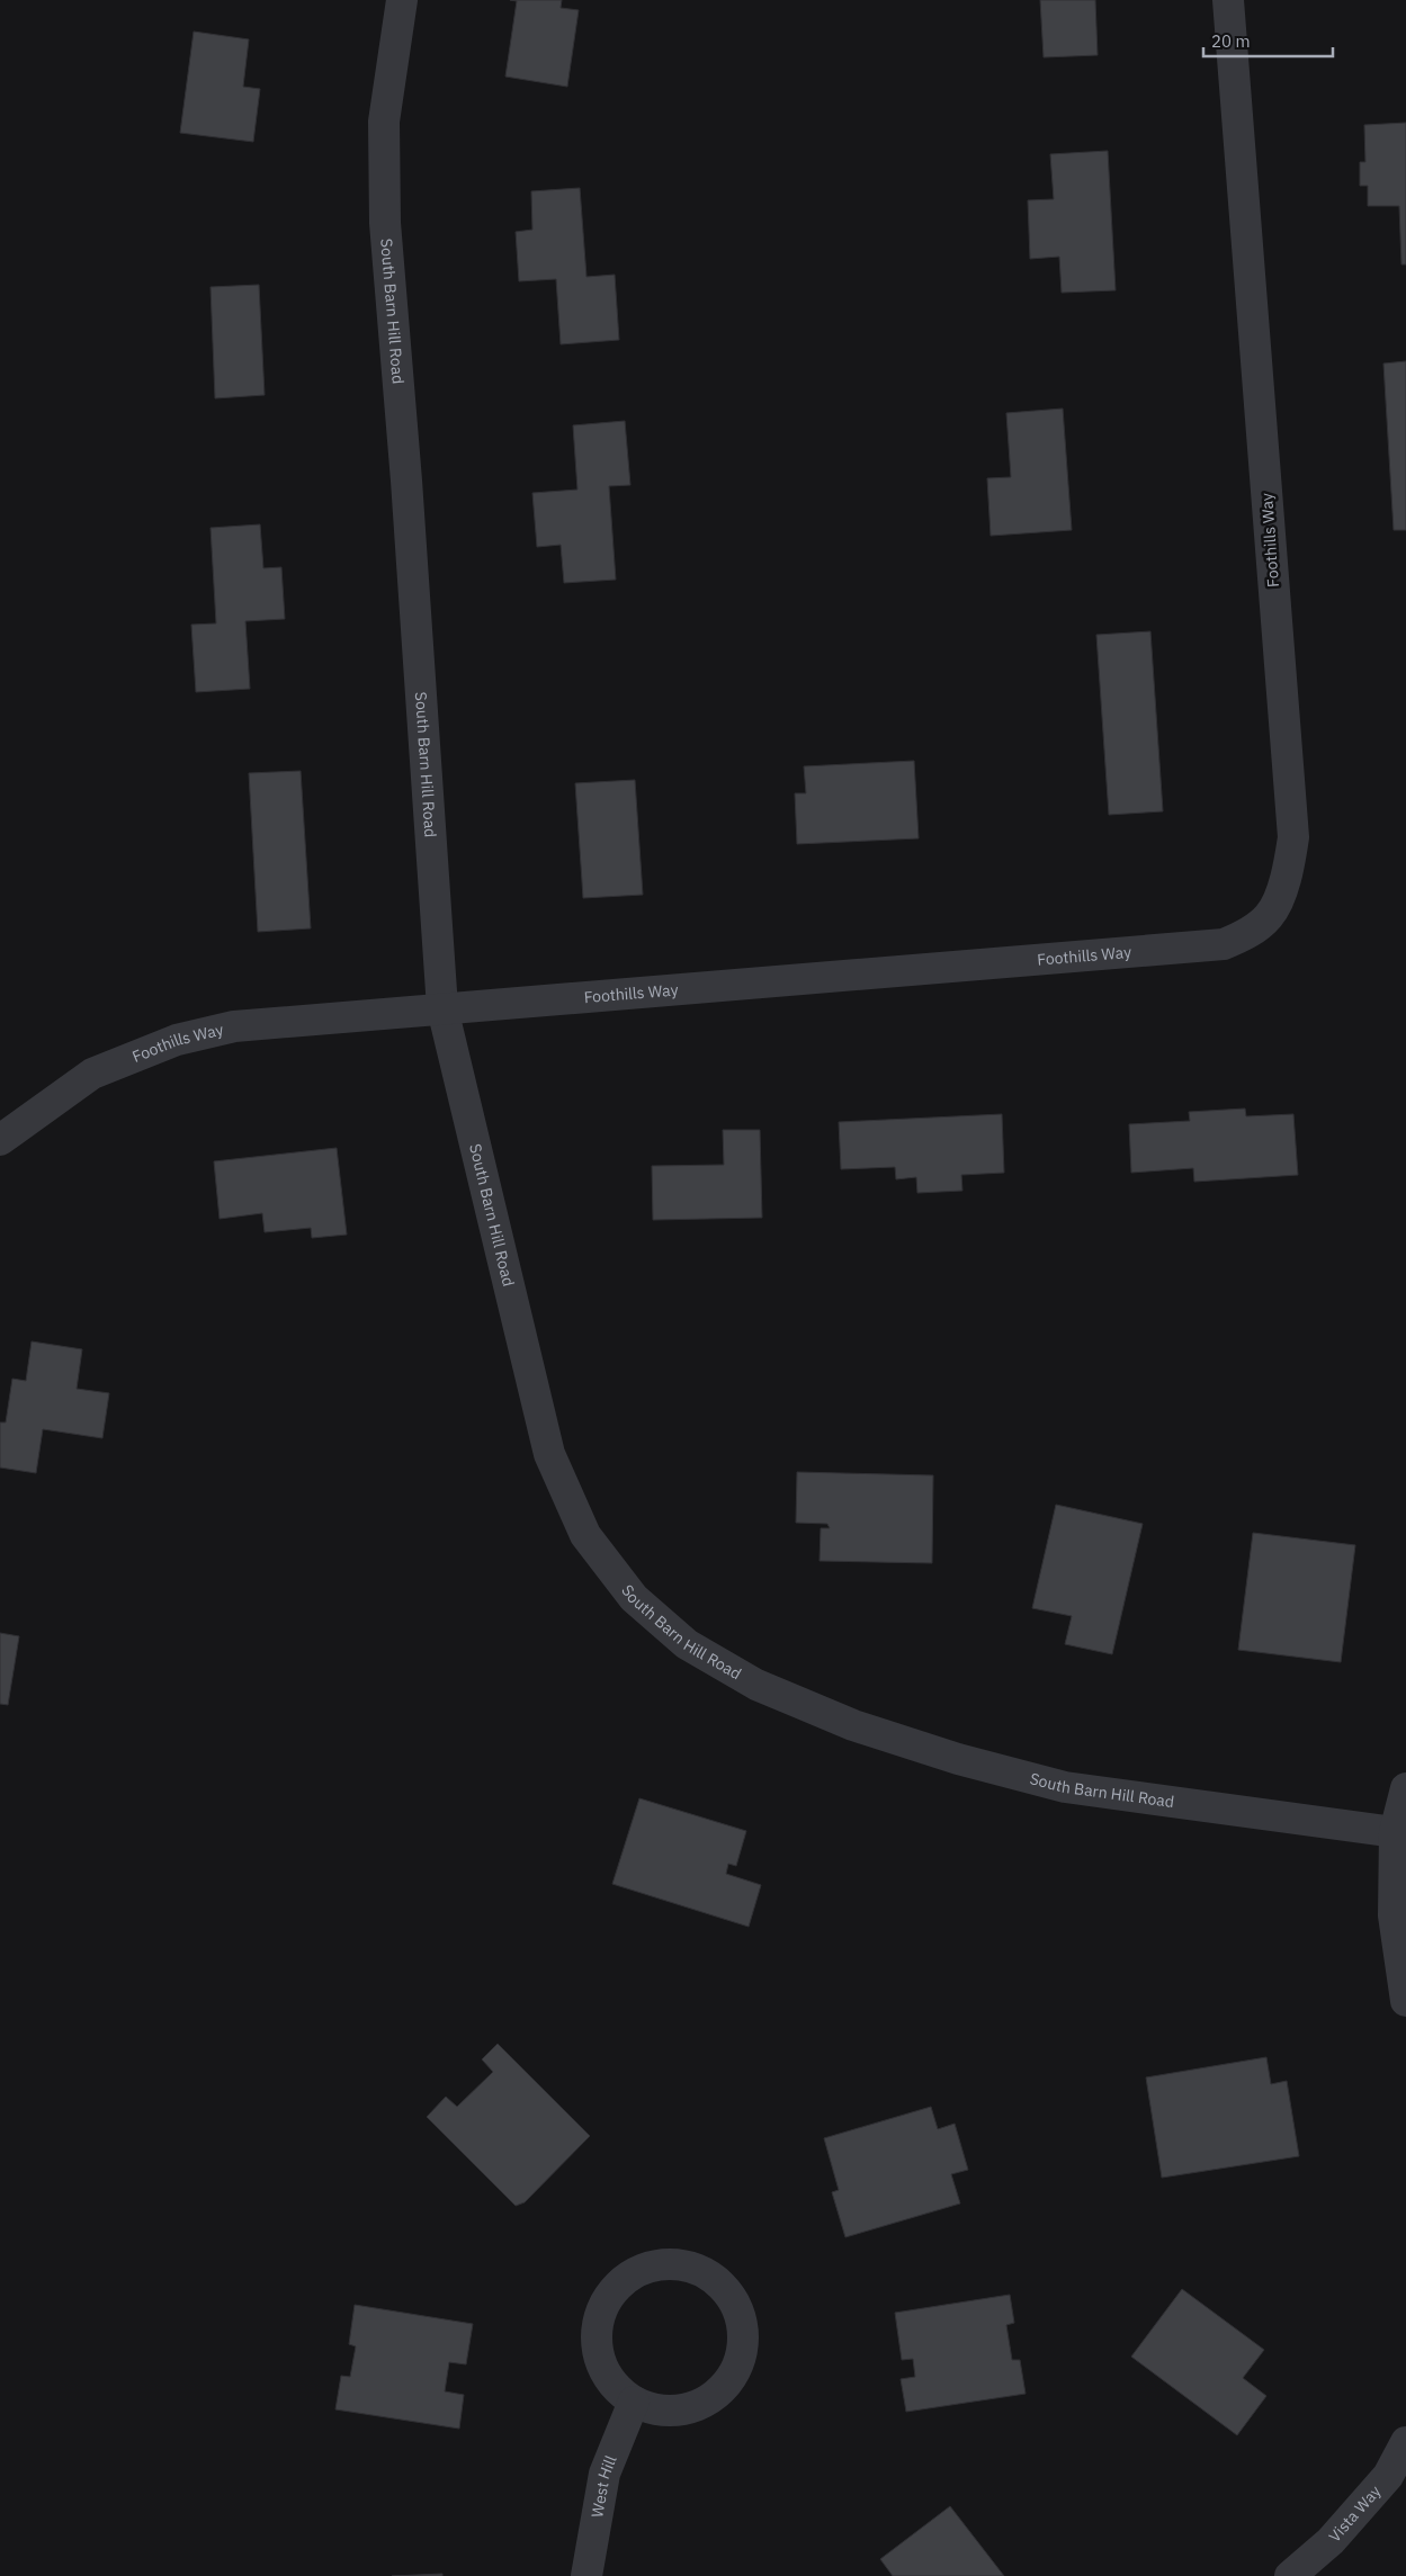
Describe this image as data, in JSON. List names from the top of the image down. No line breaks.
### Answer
{"streets":{"street":["South Barn Hill Road","Foothills Way","West Hill","Vista Way"]},"crossings":[["South Barn Hill Road","Foothills Way"]],"scale_bar":"20 m"}
